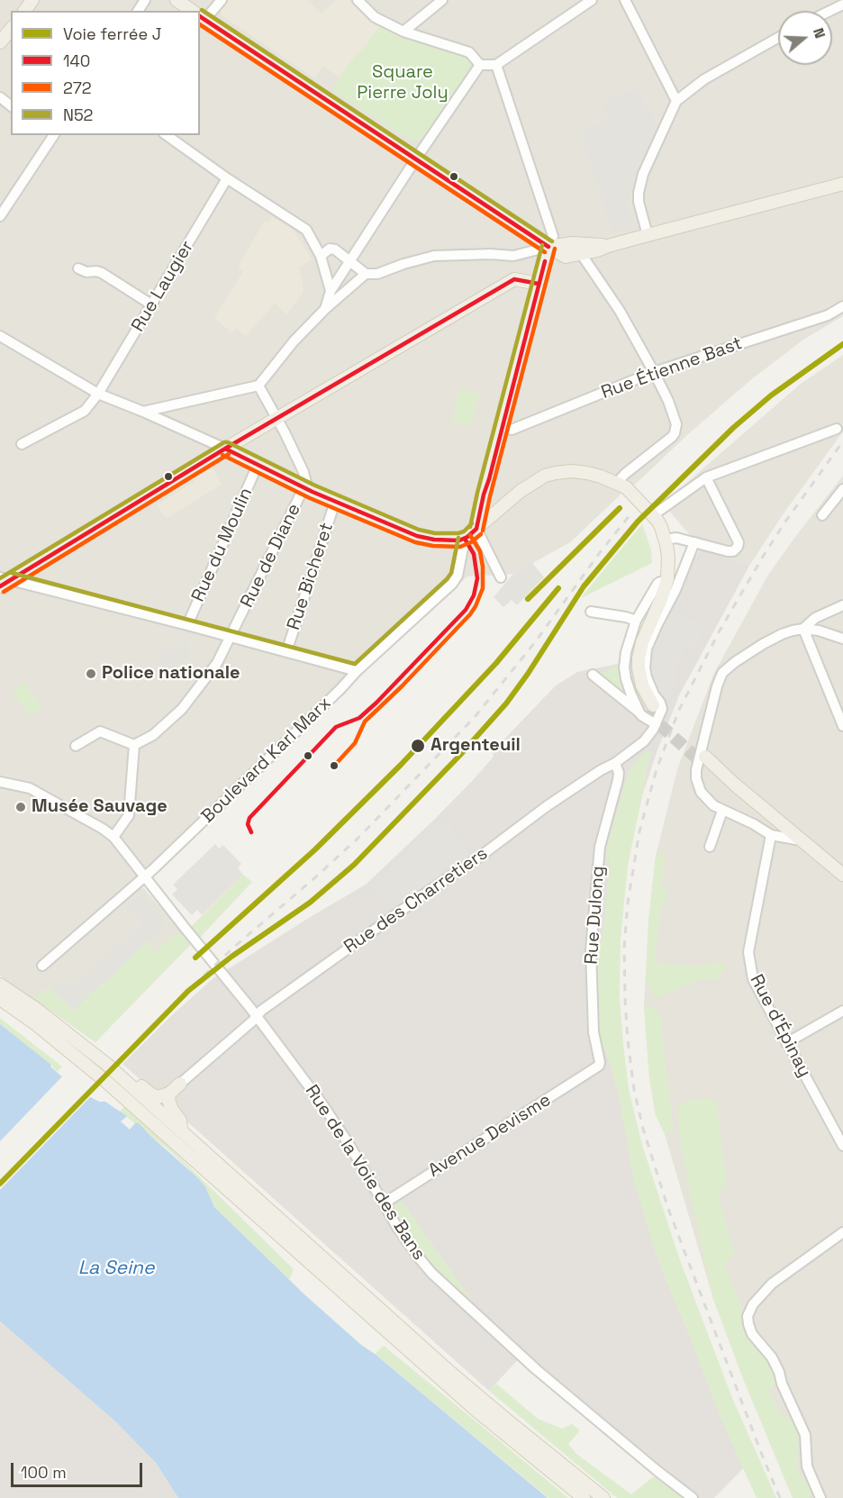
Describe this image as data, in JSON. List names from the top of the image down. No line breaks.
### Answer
{"streets":{"street":["Rue Laugier","Rue Étienne Bast","Rue du Moulin","Rue de Diane","Rue Bicheret","Boulevard Karl Marx","Rue des Charretiers","Rue Dulong","Rue d'Épinay","Avenue Devisme","Rue de la Voie des Bans"]},"crossings":[["Boulevard Karl Marx","Rue de la Voie des Bans"],["Rue des Charretiers","Rue Dulong"],["Rue des Charretiers","Rue de la Voie des Bans"],["Rue Dulong","Avenue Devisme"],["Avenue Devisme","Rue de la Voie des Bans"]],"water":["La Seine"],"parks":["Square Pierre Joly"],"places":["Police nationale","Argenteuil","Musée Sauvage"],"lines":["transit line N52","transit line 140","transit line 272","rail line J"],"legend":["Voie ferrée J","140","272","N52"],"scale_bar":"100 m","north":"right"}
